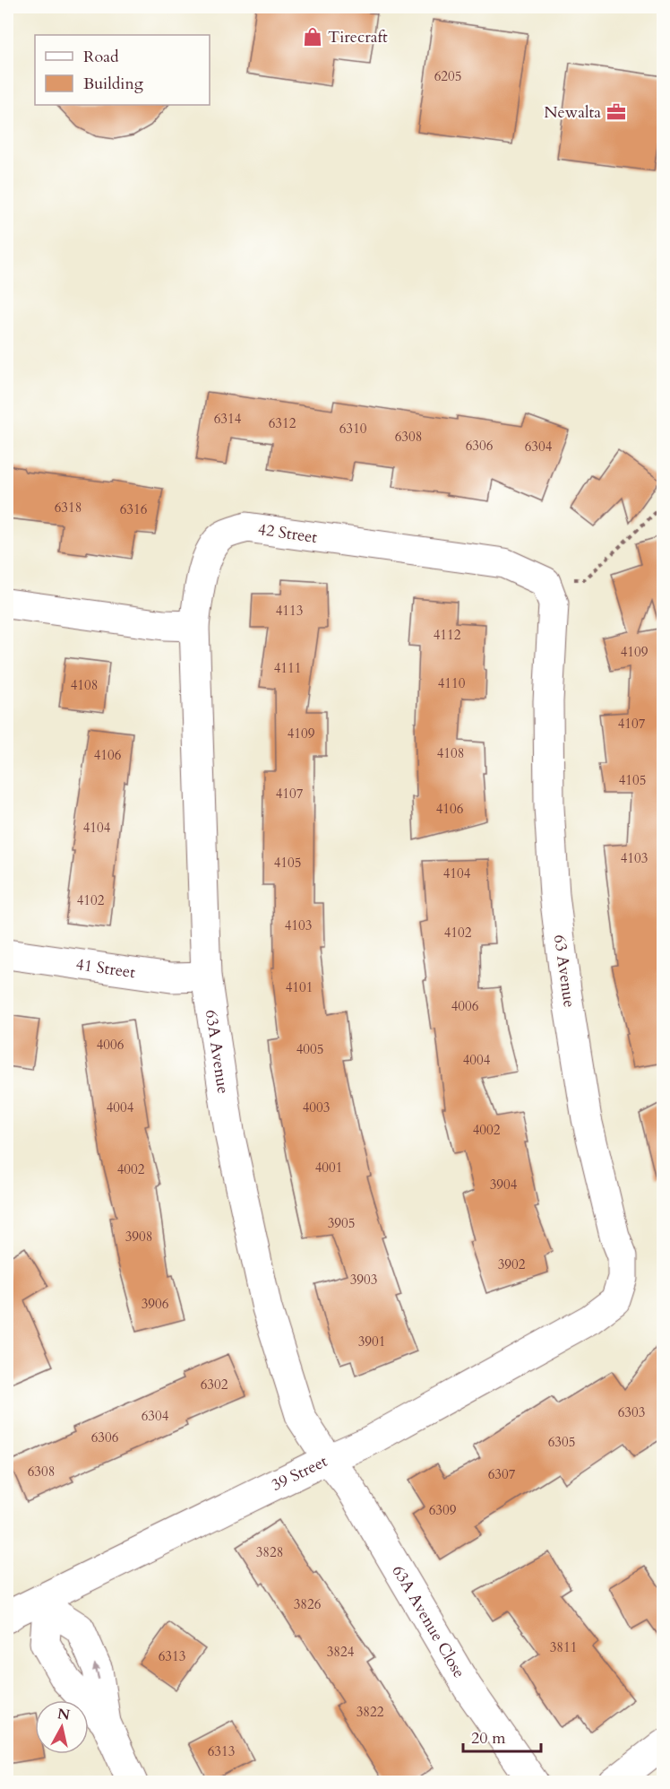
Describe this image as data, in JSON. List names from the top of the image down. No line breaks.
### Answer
{"streets":{"street":["42 Street","41 Street","63 Avenue","63A Avenue","39 Street","63A Avenue Close"]},"crossings":[["42 Street","63 Avenue"],["42 Street","63A Avenue"],["41 Street","63A Avenue"],["63 Avenue","39 Street"],["63A Avenue","39 Street"],["63A Avenue","63A Avenue Close"],["39 Street","63A Avenue Close"]],"places":{"shop":["Tirecraft"],"office":["Newalta"]},"house_numbers":["6205","6314","6312","6310","6308","6306","6304","6318","6316","4113","4112","4109","4111","4110","4108","4107","4109","4108","4106","4105","4107","4106","4104","4103","4105","4104","4102","4103","4102","4101","4006","4006","4005","4004","4004","4003","4002","4001","4002","3904","3905","3908","3902","3903","3906","3901","6302","6303","6304","6306","6305","6308","6307","6309","3828","3826","3811","3824","6313","3822","6313"],"legend":["Road","Building"],"scale_bar":"20 m","north":"top"}
